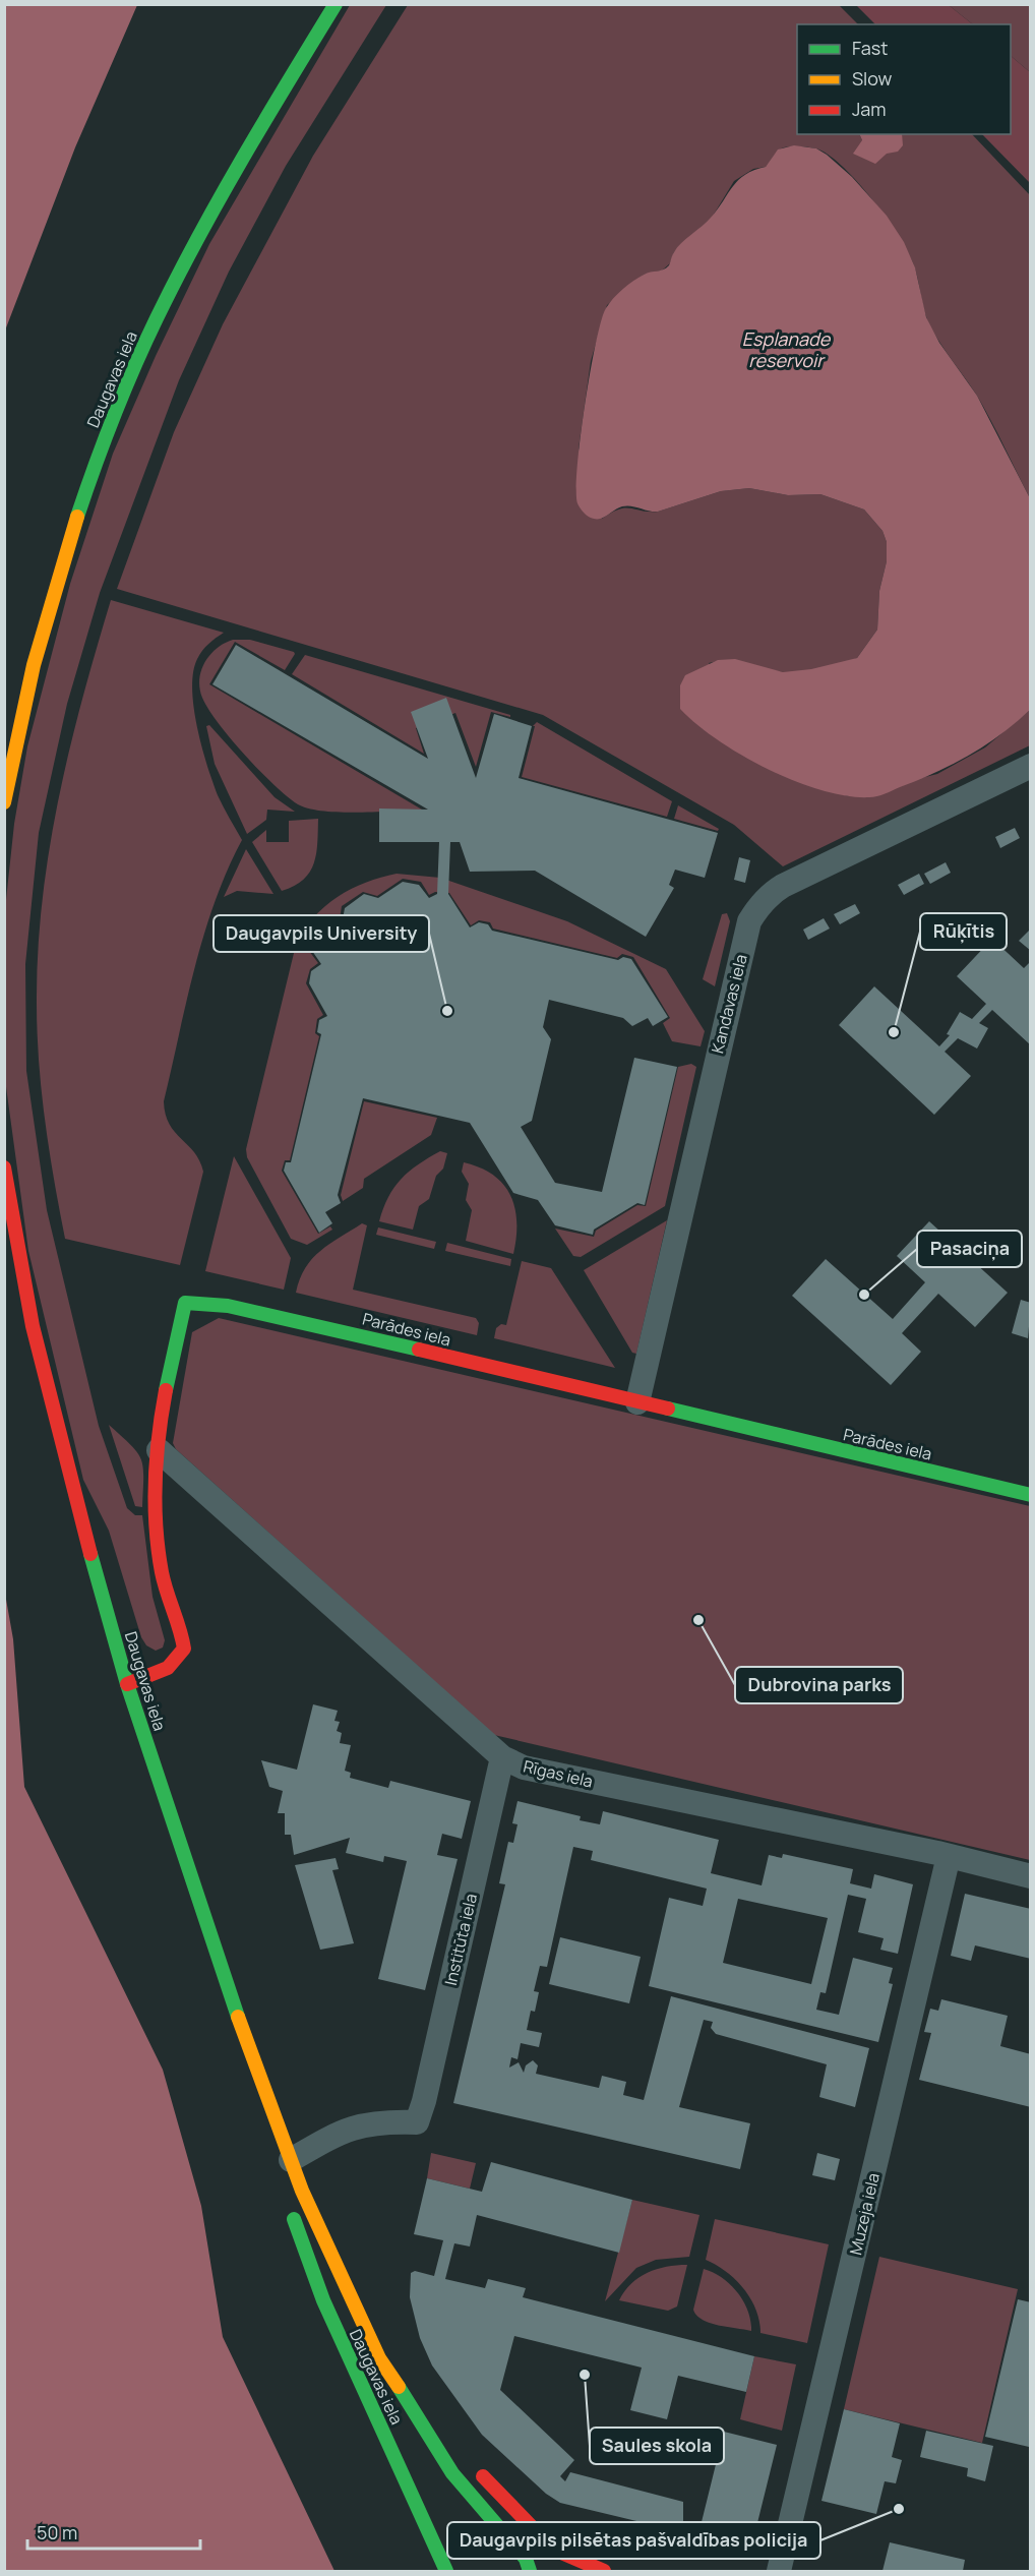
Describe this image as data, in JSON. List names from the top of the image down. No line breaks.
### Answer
{"streets":{"main road":["Daugavas iela","Parādes iela"],"street":["Kandavas iela","Rīgas iela","Institūta iela","Muzeja iela"]},"crossings":[["Daugavas iela","Parādes iela"],["Daugavas iela","Institūta iela"],["Kandavas iela","Parādes iela"],["Parādes iela","Rīgas iela"],["Rīgas iela","Institūta iela"],["Rīgas iela","Muzeja iela"]],"water":["Esplanade reservoir"],"places":["Daugavpils University","Rūķītis","Pasaciņa","Dubrovina parks","Saules skola","Daugavpils pilsētas pašvaldības policija"],"legend":["Fast","Slow","Jam"],"scale_bar":"50 m"}
